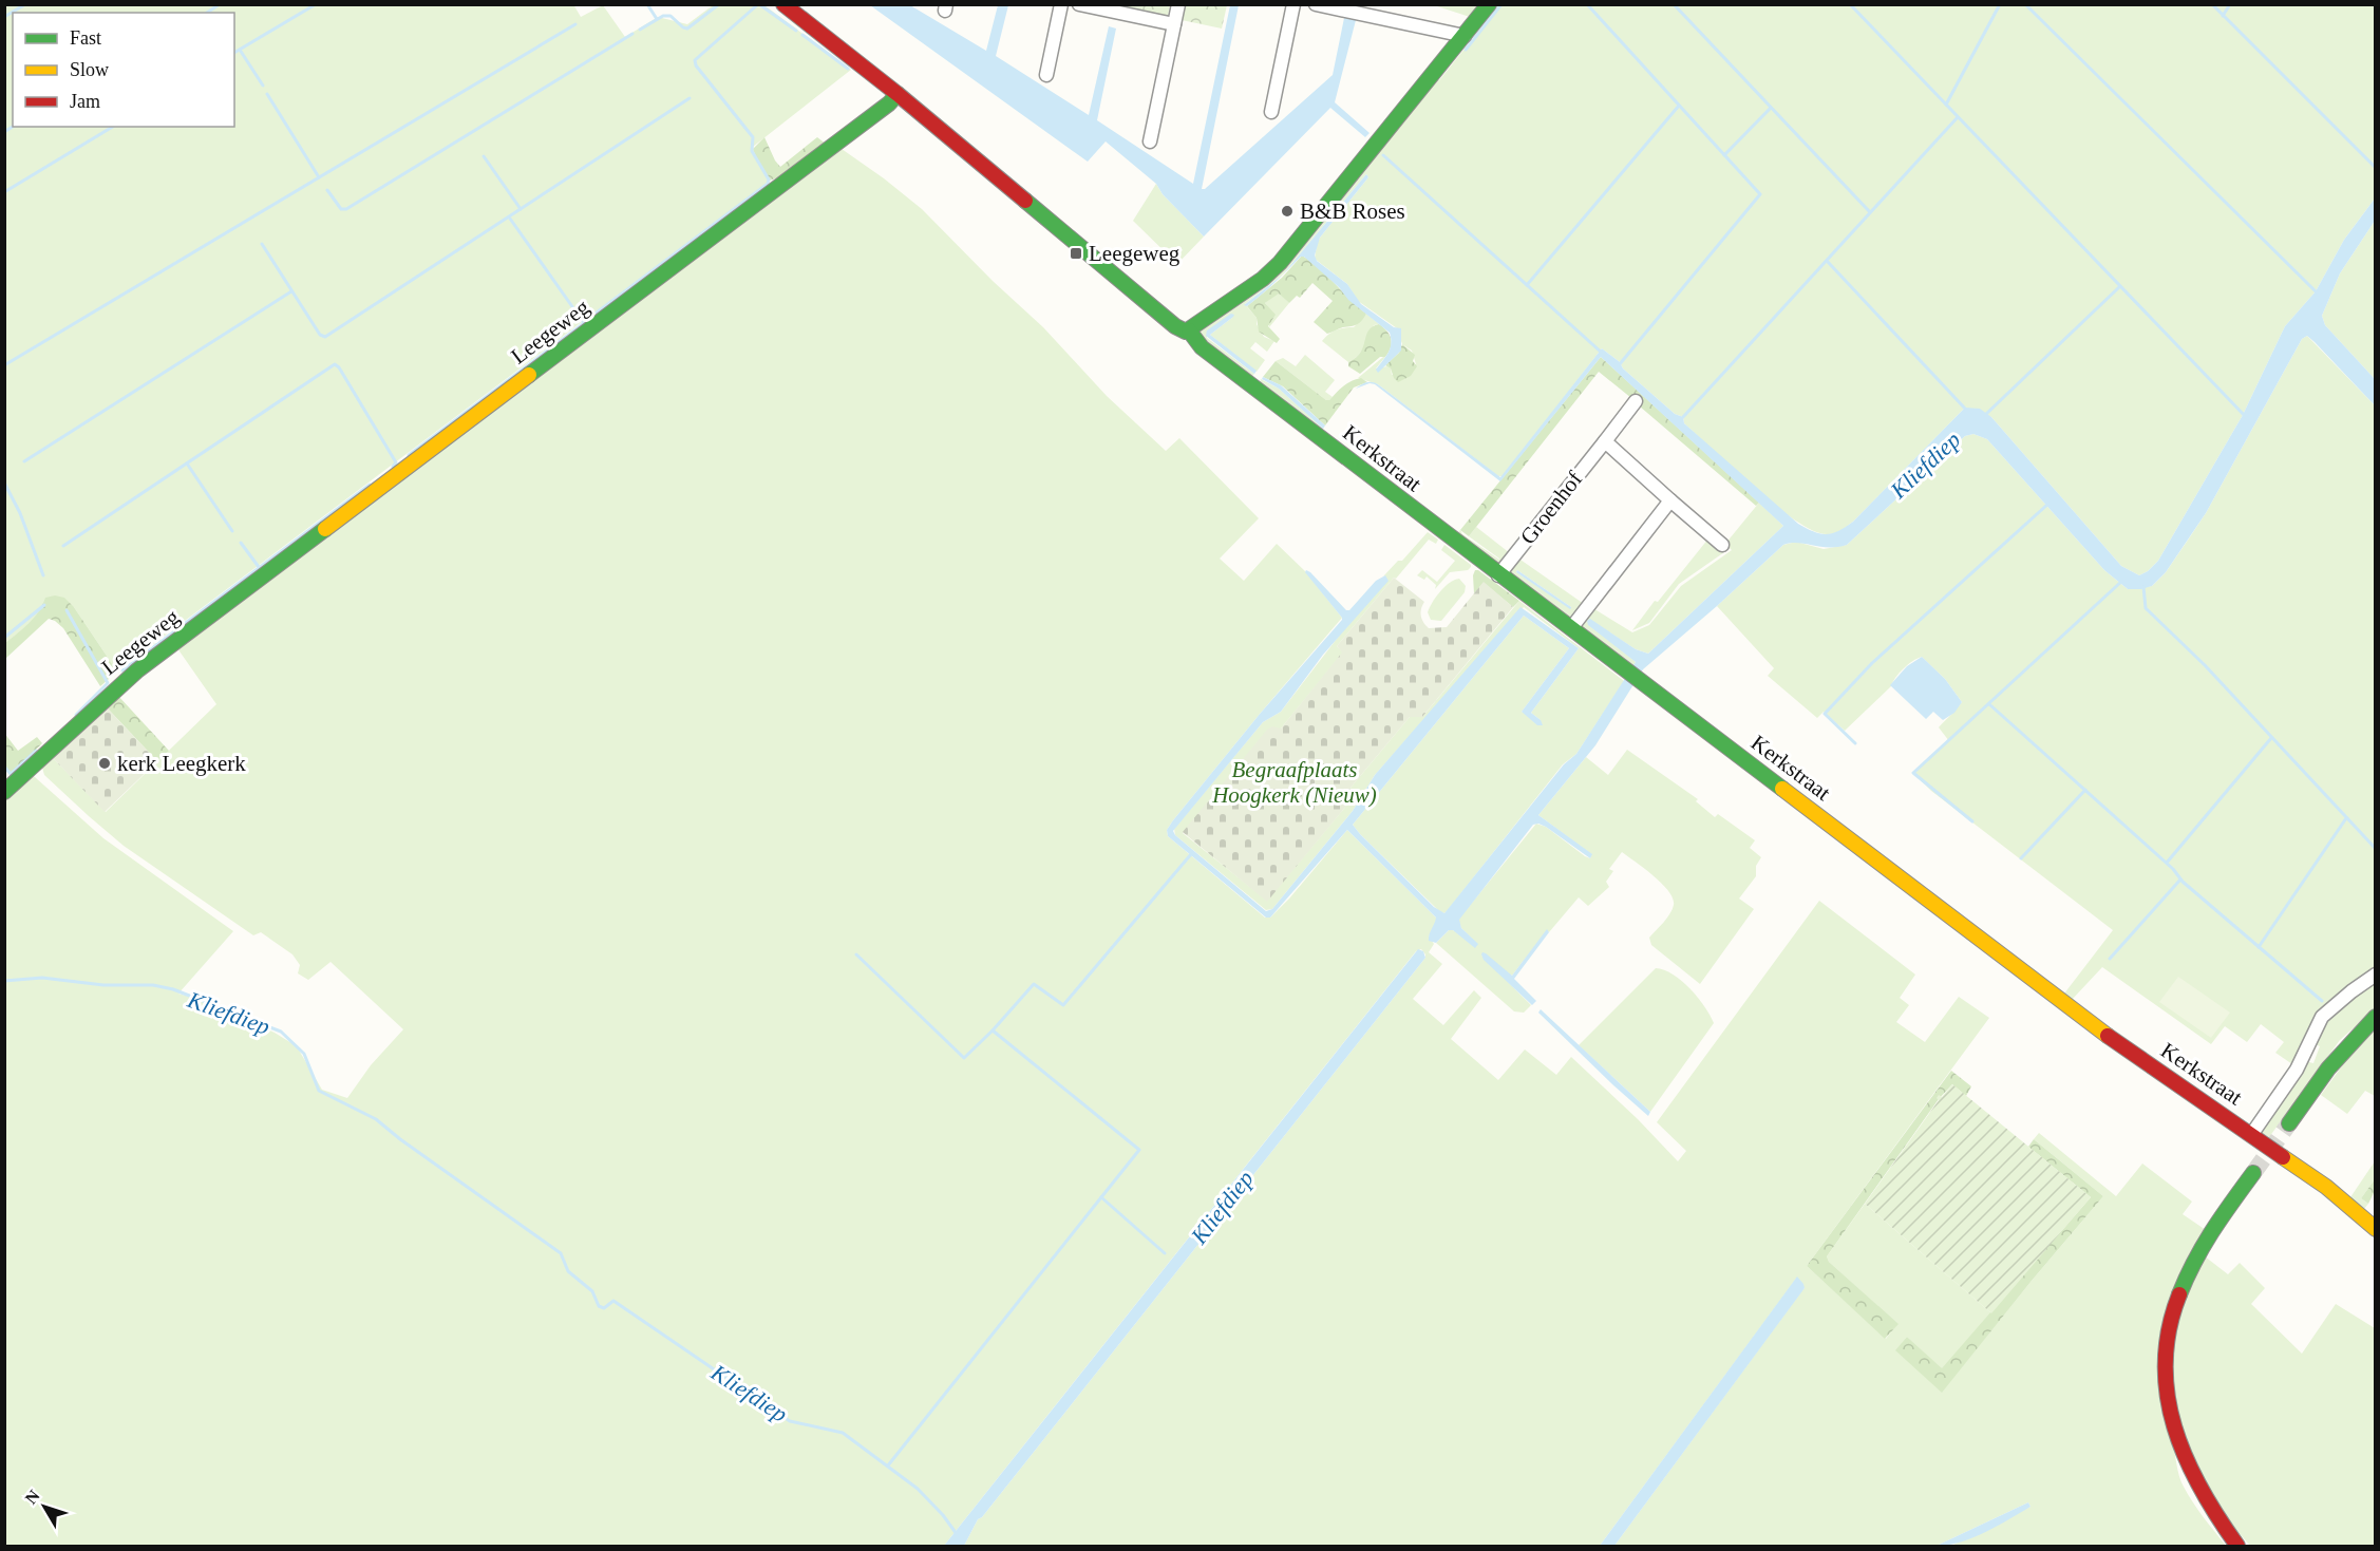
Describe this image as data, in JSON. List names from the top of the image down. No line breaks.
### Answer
{"streets":{"street":["Leegeweg","Kerkstraat","Groenhof"]},"crossings":[["Kerkstraat","Groenhof"]],"water":["Kliefdiep"],"parks":["Begraafplaats Hoogkerk (Nieuw)"],"places":{"other":["B&B Roses","kerk Leegkerk"],"transit":["Leegeweg"]},"legend":["Fast","Slow","Jam"],"north":"top left"}
